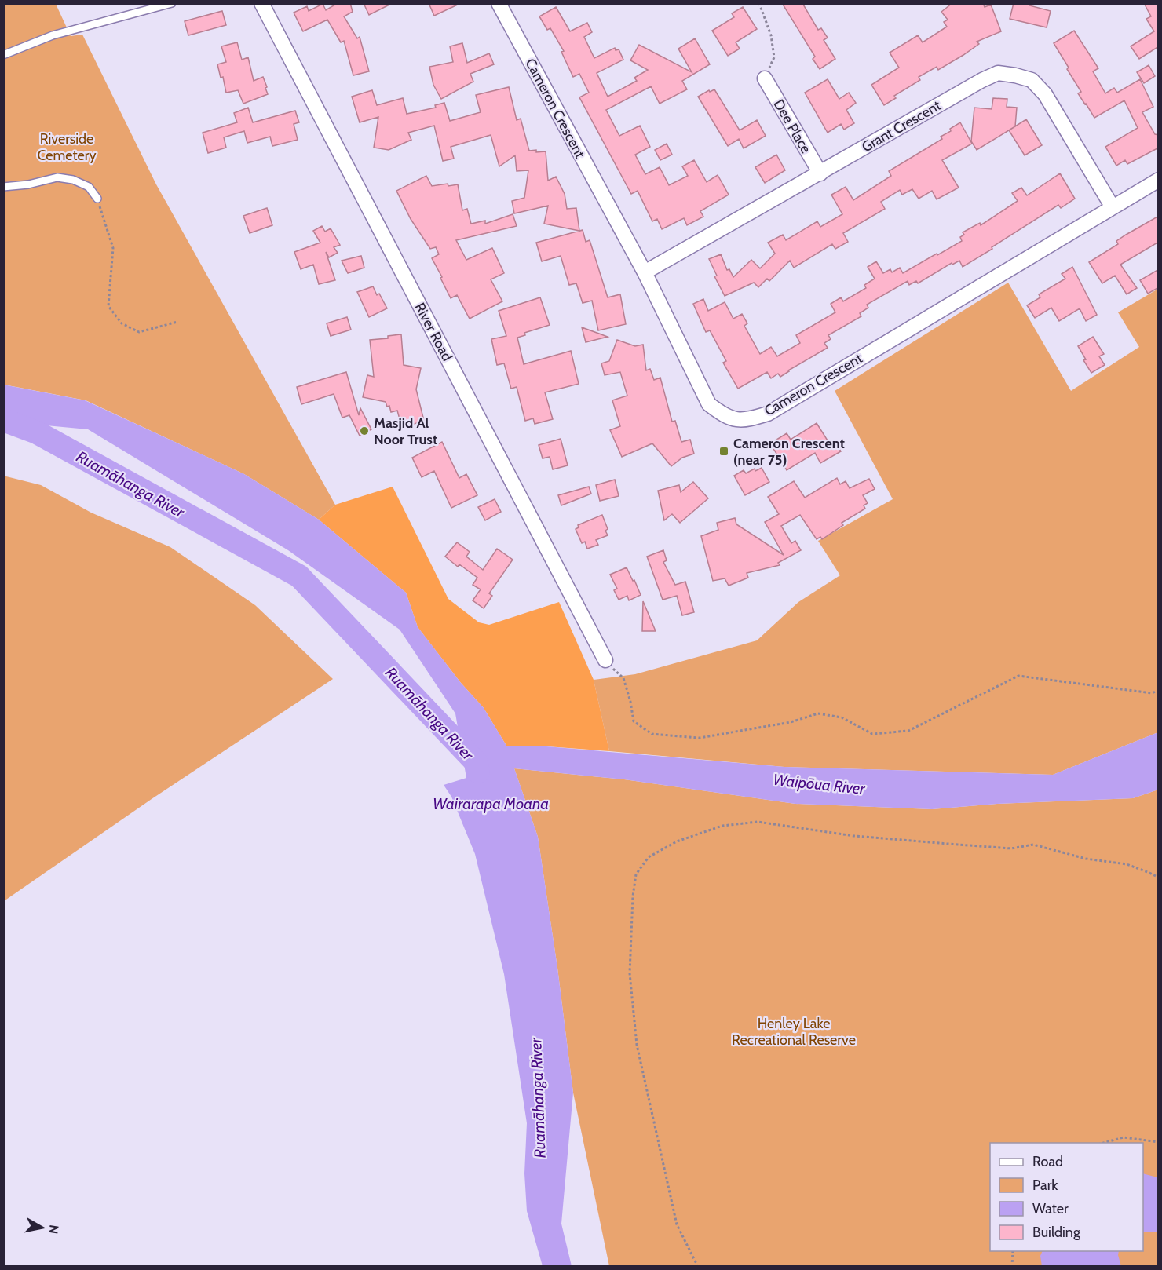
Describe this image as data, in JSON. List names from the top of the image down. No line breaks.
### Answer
{"streets":{"street":["Cameron Crescent","Dee Place","Grant Crescent","River Road"]},"crossings":[["Cameron Crescent","Grant Crescent"],["Dee Place","Grant Crescent"]],"water":["Ruamāhanga River","Waipōua River","Wairarapa Moana"],"parks":["Riverside Cemetery","Henley Lake Recreational Reserve"],"places":{"other":["Masjid Al Noor Trust"],"transit":["Cameron Crescent (near 75)"]},"legend":["Road","Park","Water","Building"],"north":"right"}
